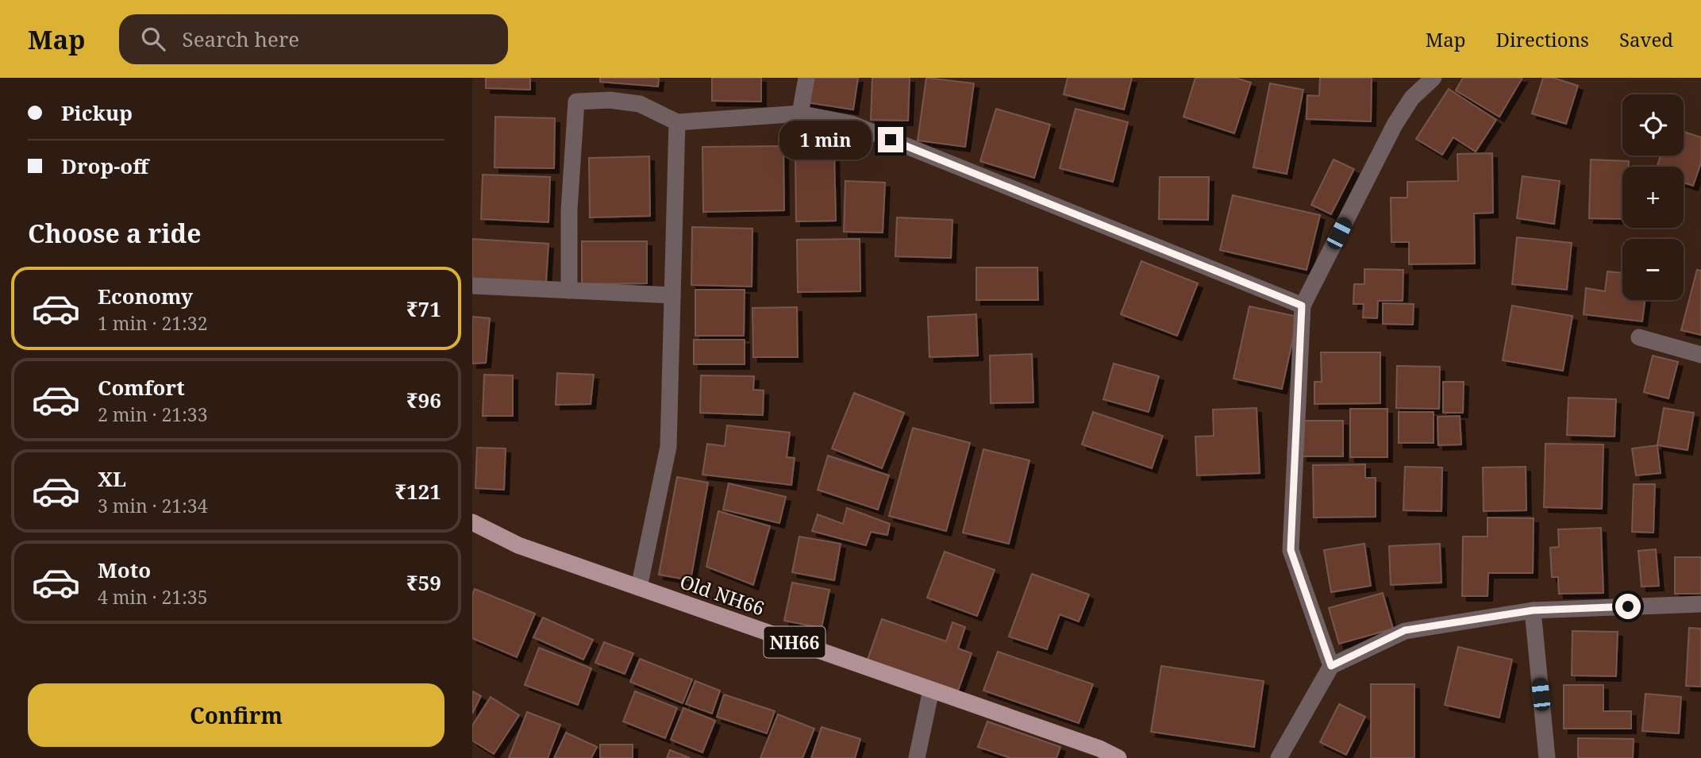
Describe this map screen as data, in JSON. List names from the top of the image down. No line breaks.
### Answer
{"streets":{"main road":["Old NH66","NH66"]},"page":{"header":"Map","search":"Search here","nav":["Map","Directions","Saved"],"banner":["Pickup","Drop-off"],"map_buttons":["+","−"],"bubble":"1 min","heading":"Choose a ride","list":[{"name":"Economy","note":"1 min · 21:32","value":"₹71"},{"name":"Comfort","note":"2 min · 21:33","value":"₹96"},{"name":"XL","note":"3 min · 21:34","value":"₹121"},{"name":"Moto","note":"4 min · 21:35","value":"₹59"}],"buttons":"Confirm"}}
